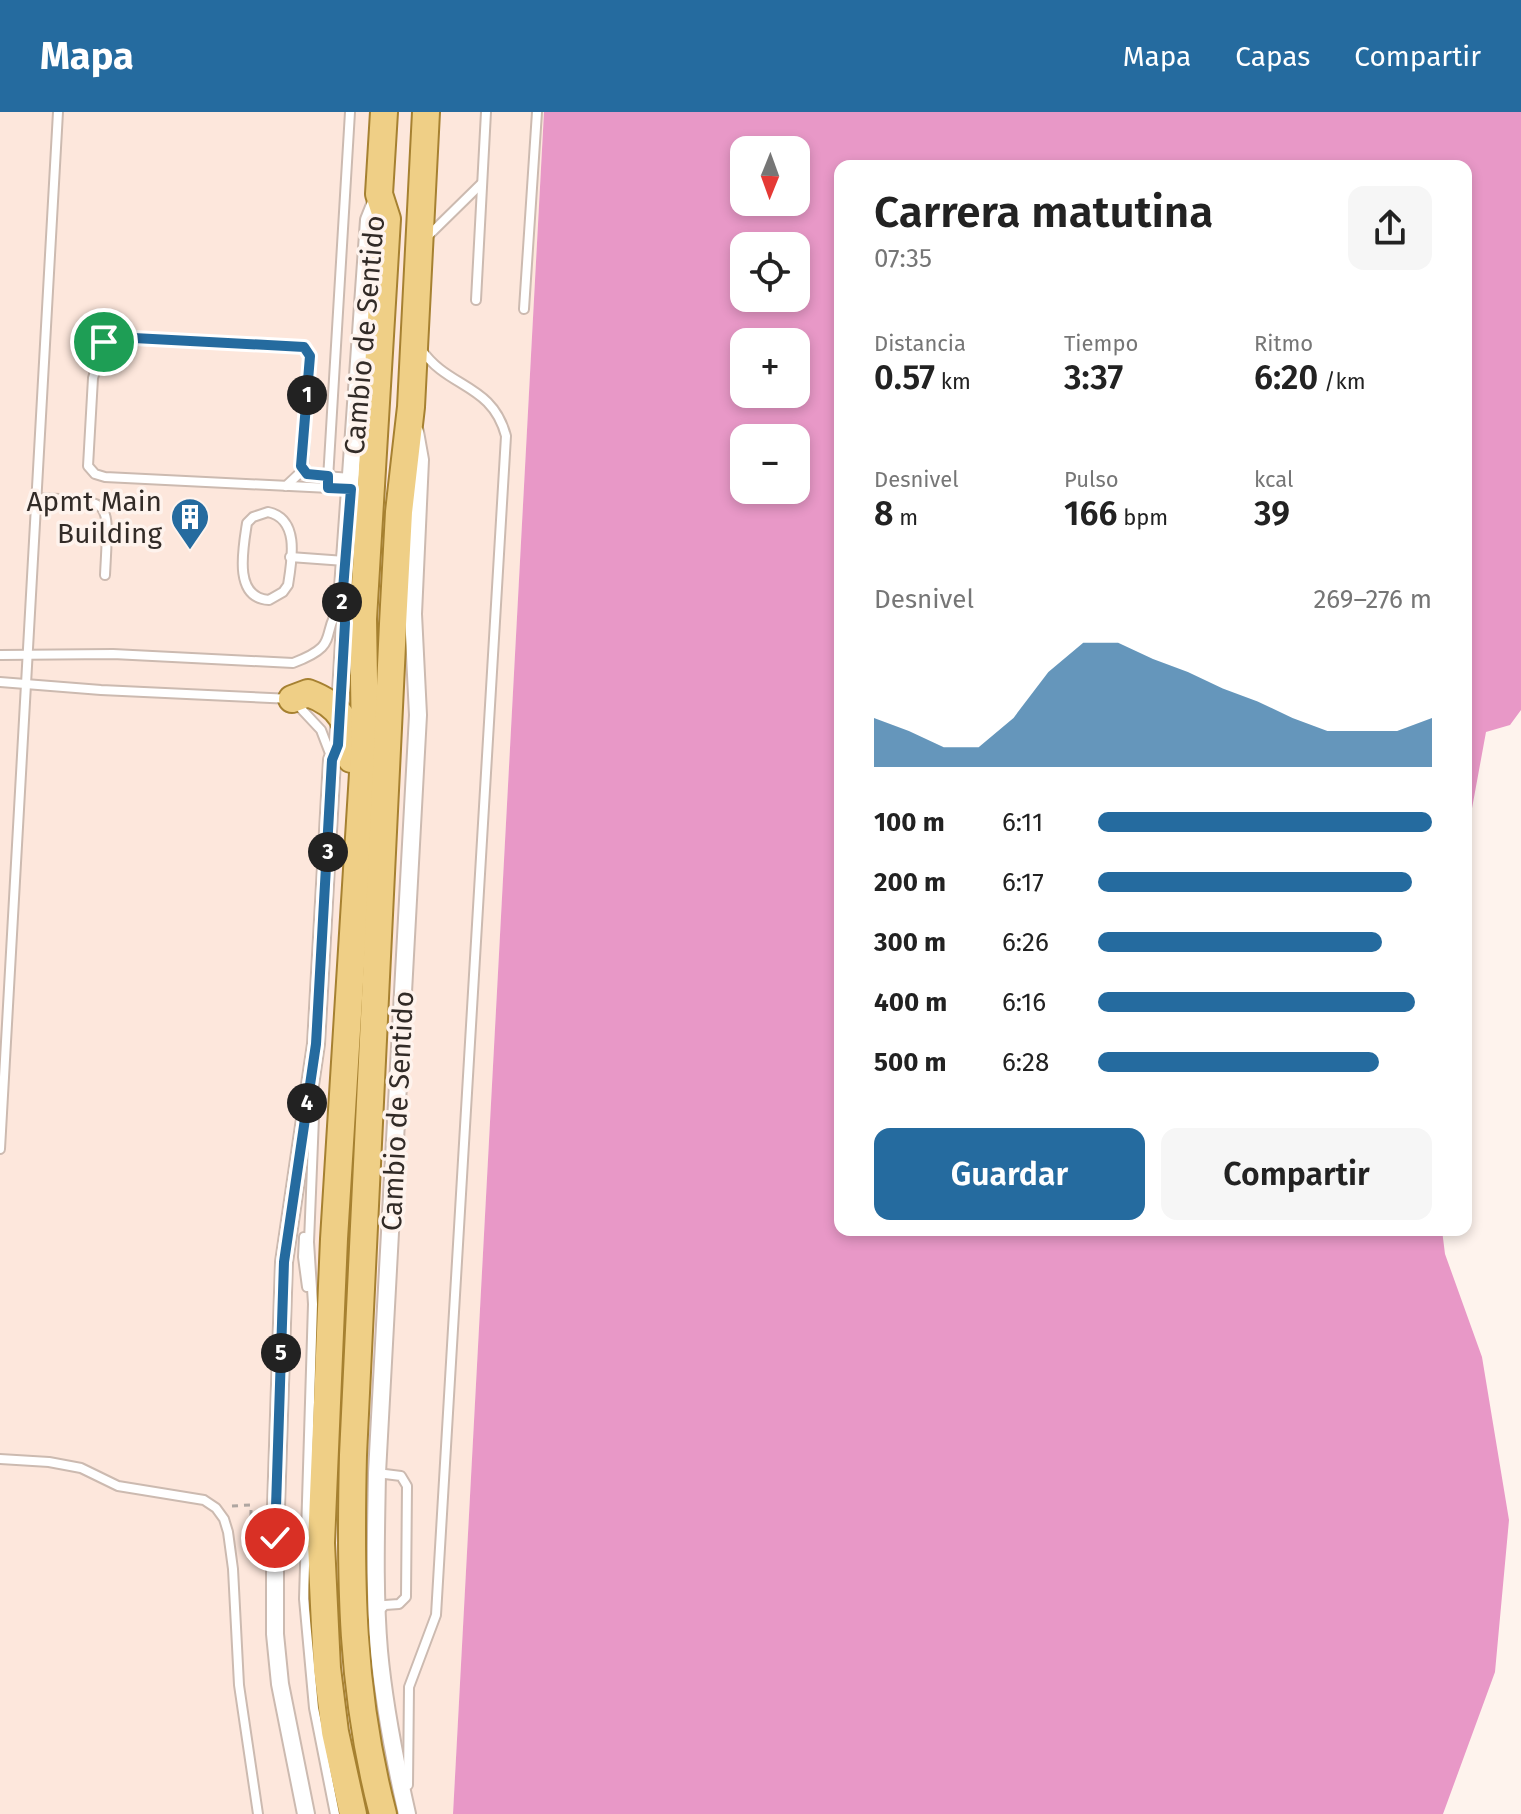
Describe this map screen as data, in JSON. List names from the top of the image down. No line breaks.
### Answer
{"streets":{"street":["Cambio de Sentido"]},"places":{"building":["Apmt Main Building"]},"north":"bottom","page":{"header":"Mapa","nav":["Mapa","Capas","Compartir"],"map_buttons":["+","−"],"heading":["Carrera matutina","07:35"],"stats":[["Distancia","0.57 km"],["Tiempo","3:37"],["Ritmo","6:20 /km"],["Desnivel","8 m"],["Pulso","166 bpm"],["kcal","39"]],"pins":["1","2","3","4","5"],"chart":["Desnivel","269–276 m"],"list":[{"name":"100 m","note":"6:11"},{"name":"200 m","note":"6:17"},{"name":"300 m","note":"6:26"},{"name":"400 m","note":"6:16"},{"name":"500 m","note":"6:28"}],"buttons":["Guardar","Compartir"]}}
